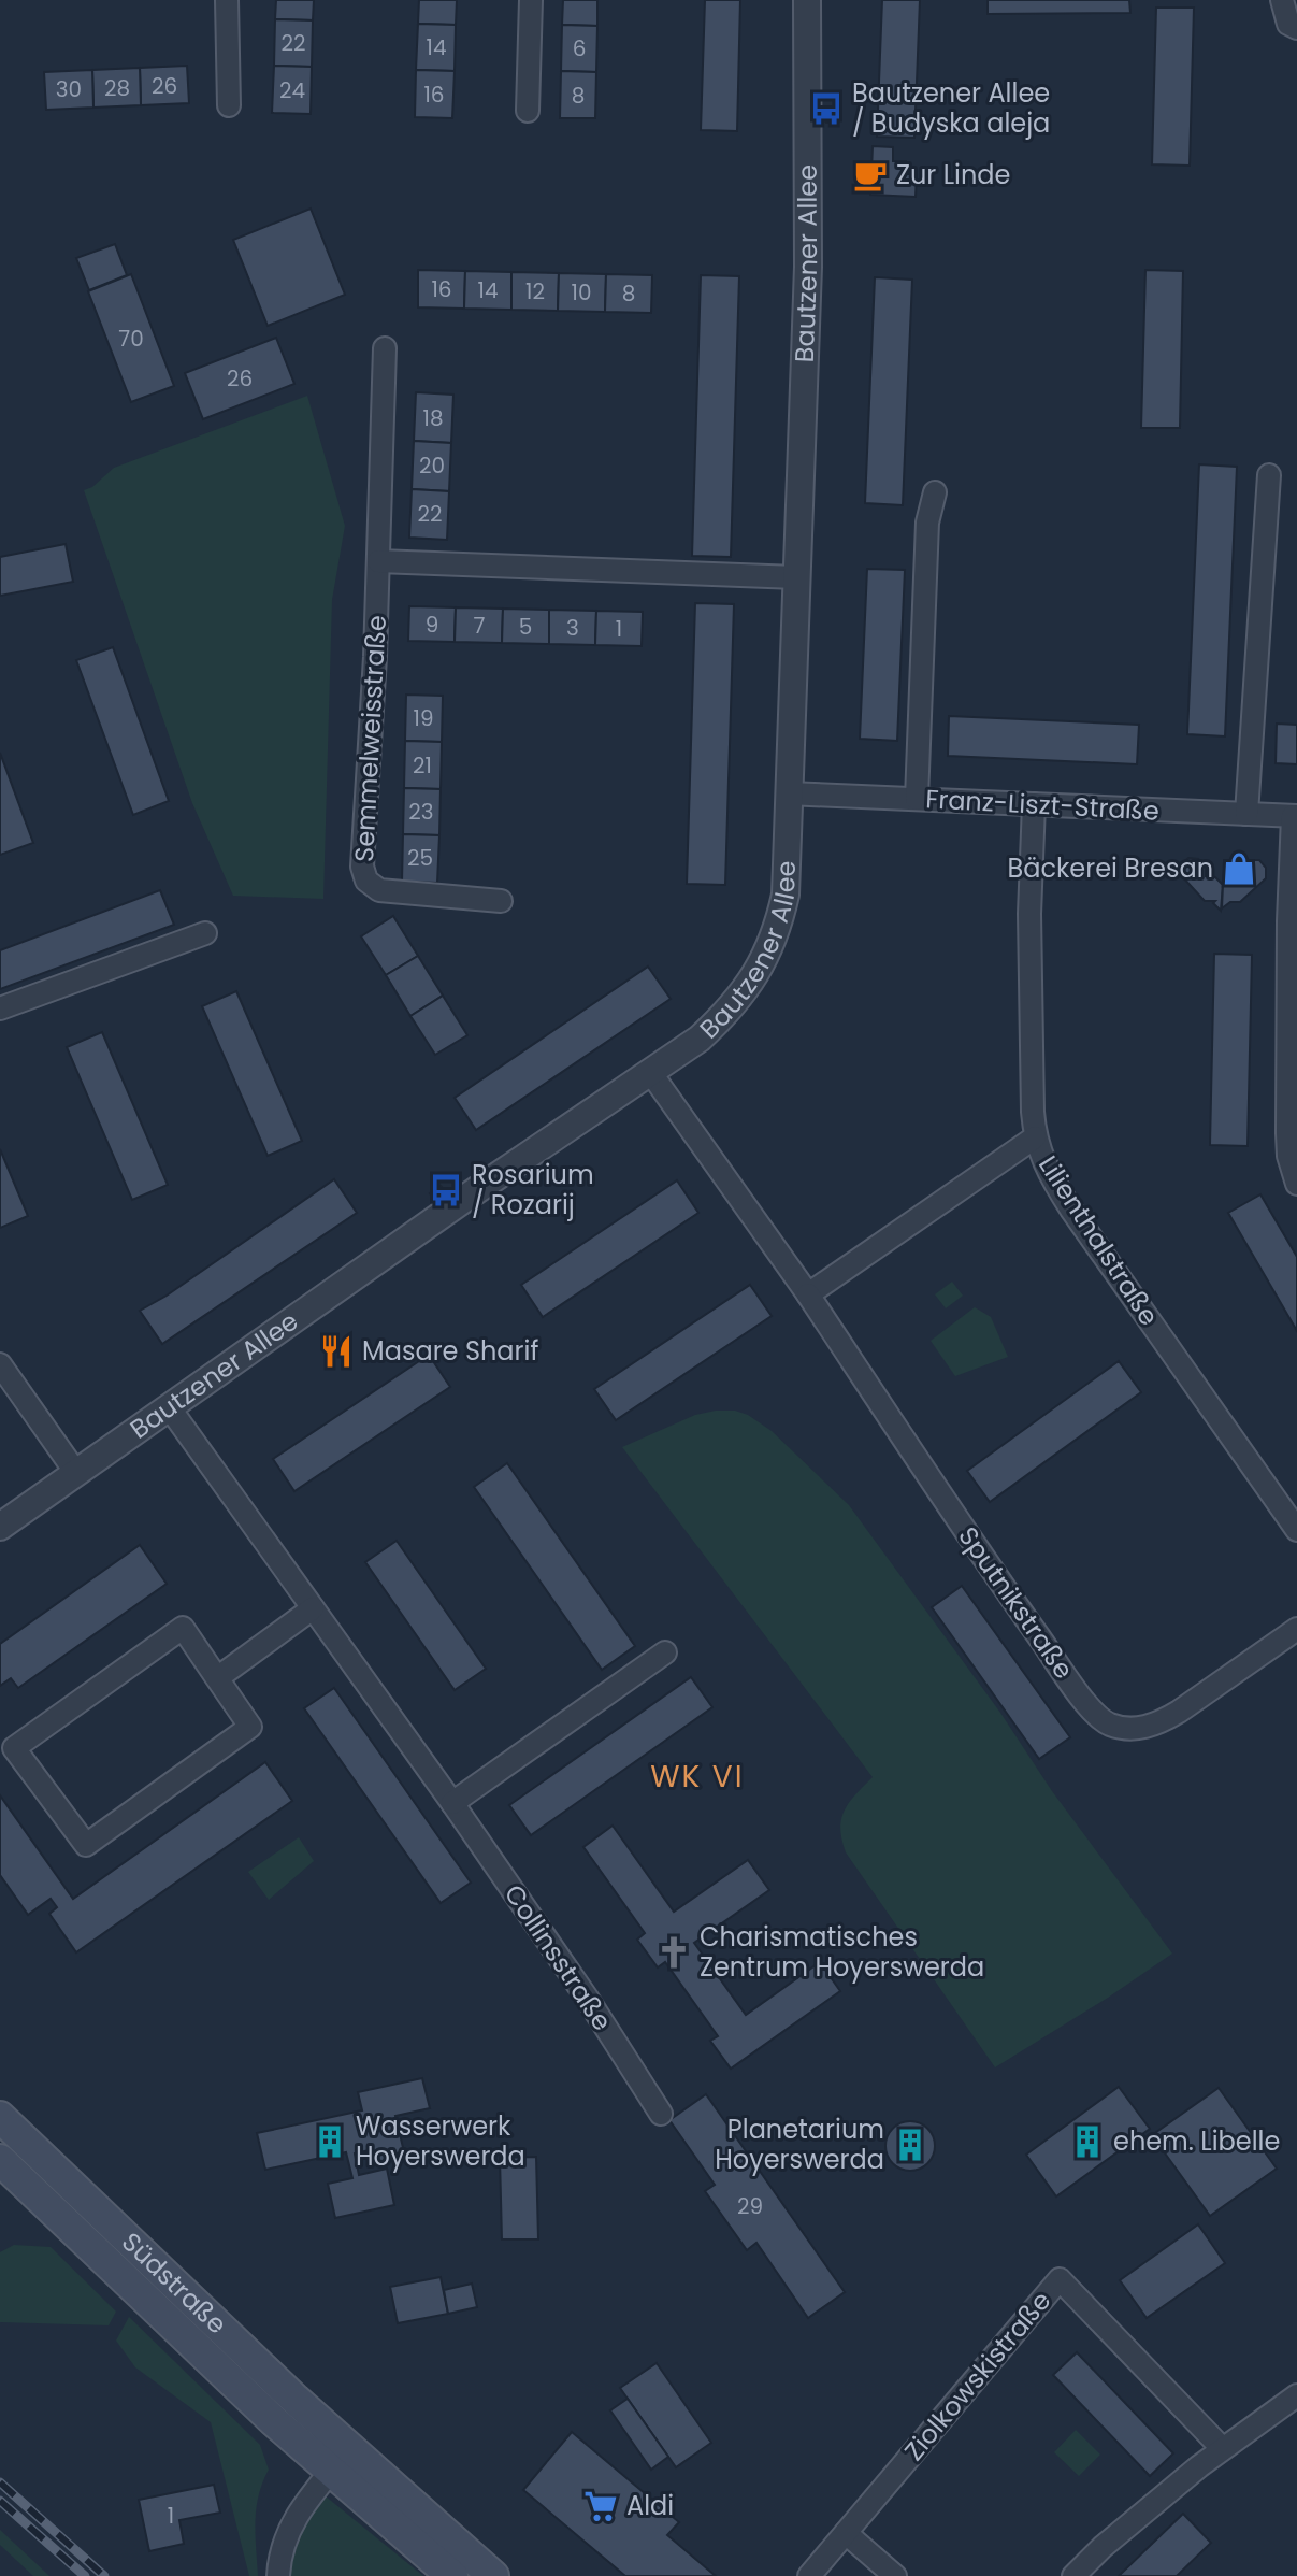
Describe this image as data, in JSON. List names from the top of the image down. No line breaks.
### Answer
{"streets":{"main road":["Südstraße"],"street":["Bautzener Allee","Semmelweisstraße","Franz-Liszt-Straße","Lilienthalstraße","Sputnikstraße","Collinsstraße","Ziolkowskistraße"]},"crossings":[["Bautzener Allee","Franz-Liszt-Straße"],["Bautzener Allee","Sputnikstraße"],["Bautzener Allee","Collinsstraße"],["Franz-Liszt-Straße","Lilienthalstraße"]],"districts":["WK VI"],"places":{"bus stop":["Bautzener Allee / Budyska aleja","Rosarium / Rozarij"],"cafe":["Zur Linde"],"shop":["Bäckerei Bresan"],"restaurant":["Masare Sharif"],"church":["Charismatisches Zentrum Hoyerswerda"],"building":["Wasserwerk Hoyerswerda","ehem. Libelle","Planetarium Hoyerswerda"],"supermarket":["Aldi"]},"house_numbers":["22","14","6","26","28","30","24","16","8","16","14","12","10","8","70","26","18","20","22","9","7","5","3","1","19","21","23","25","29","1"]}
